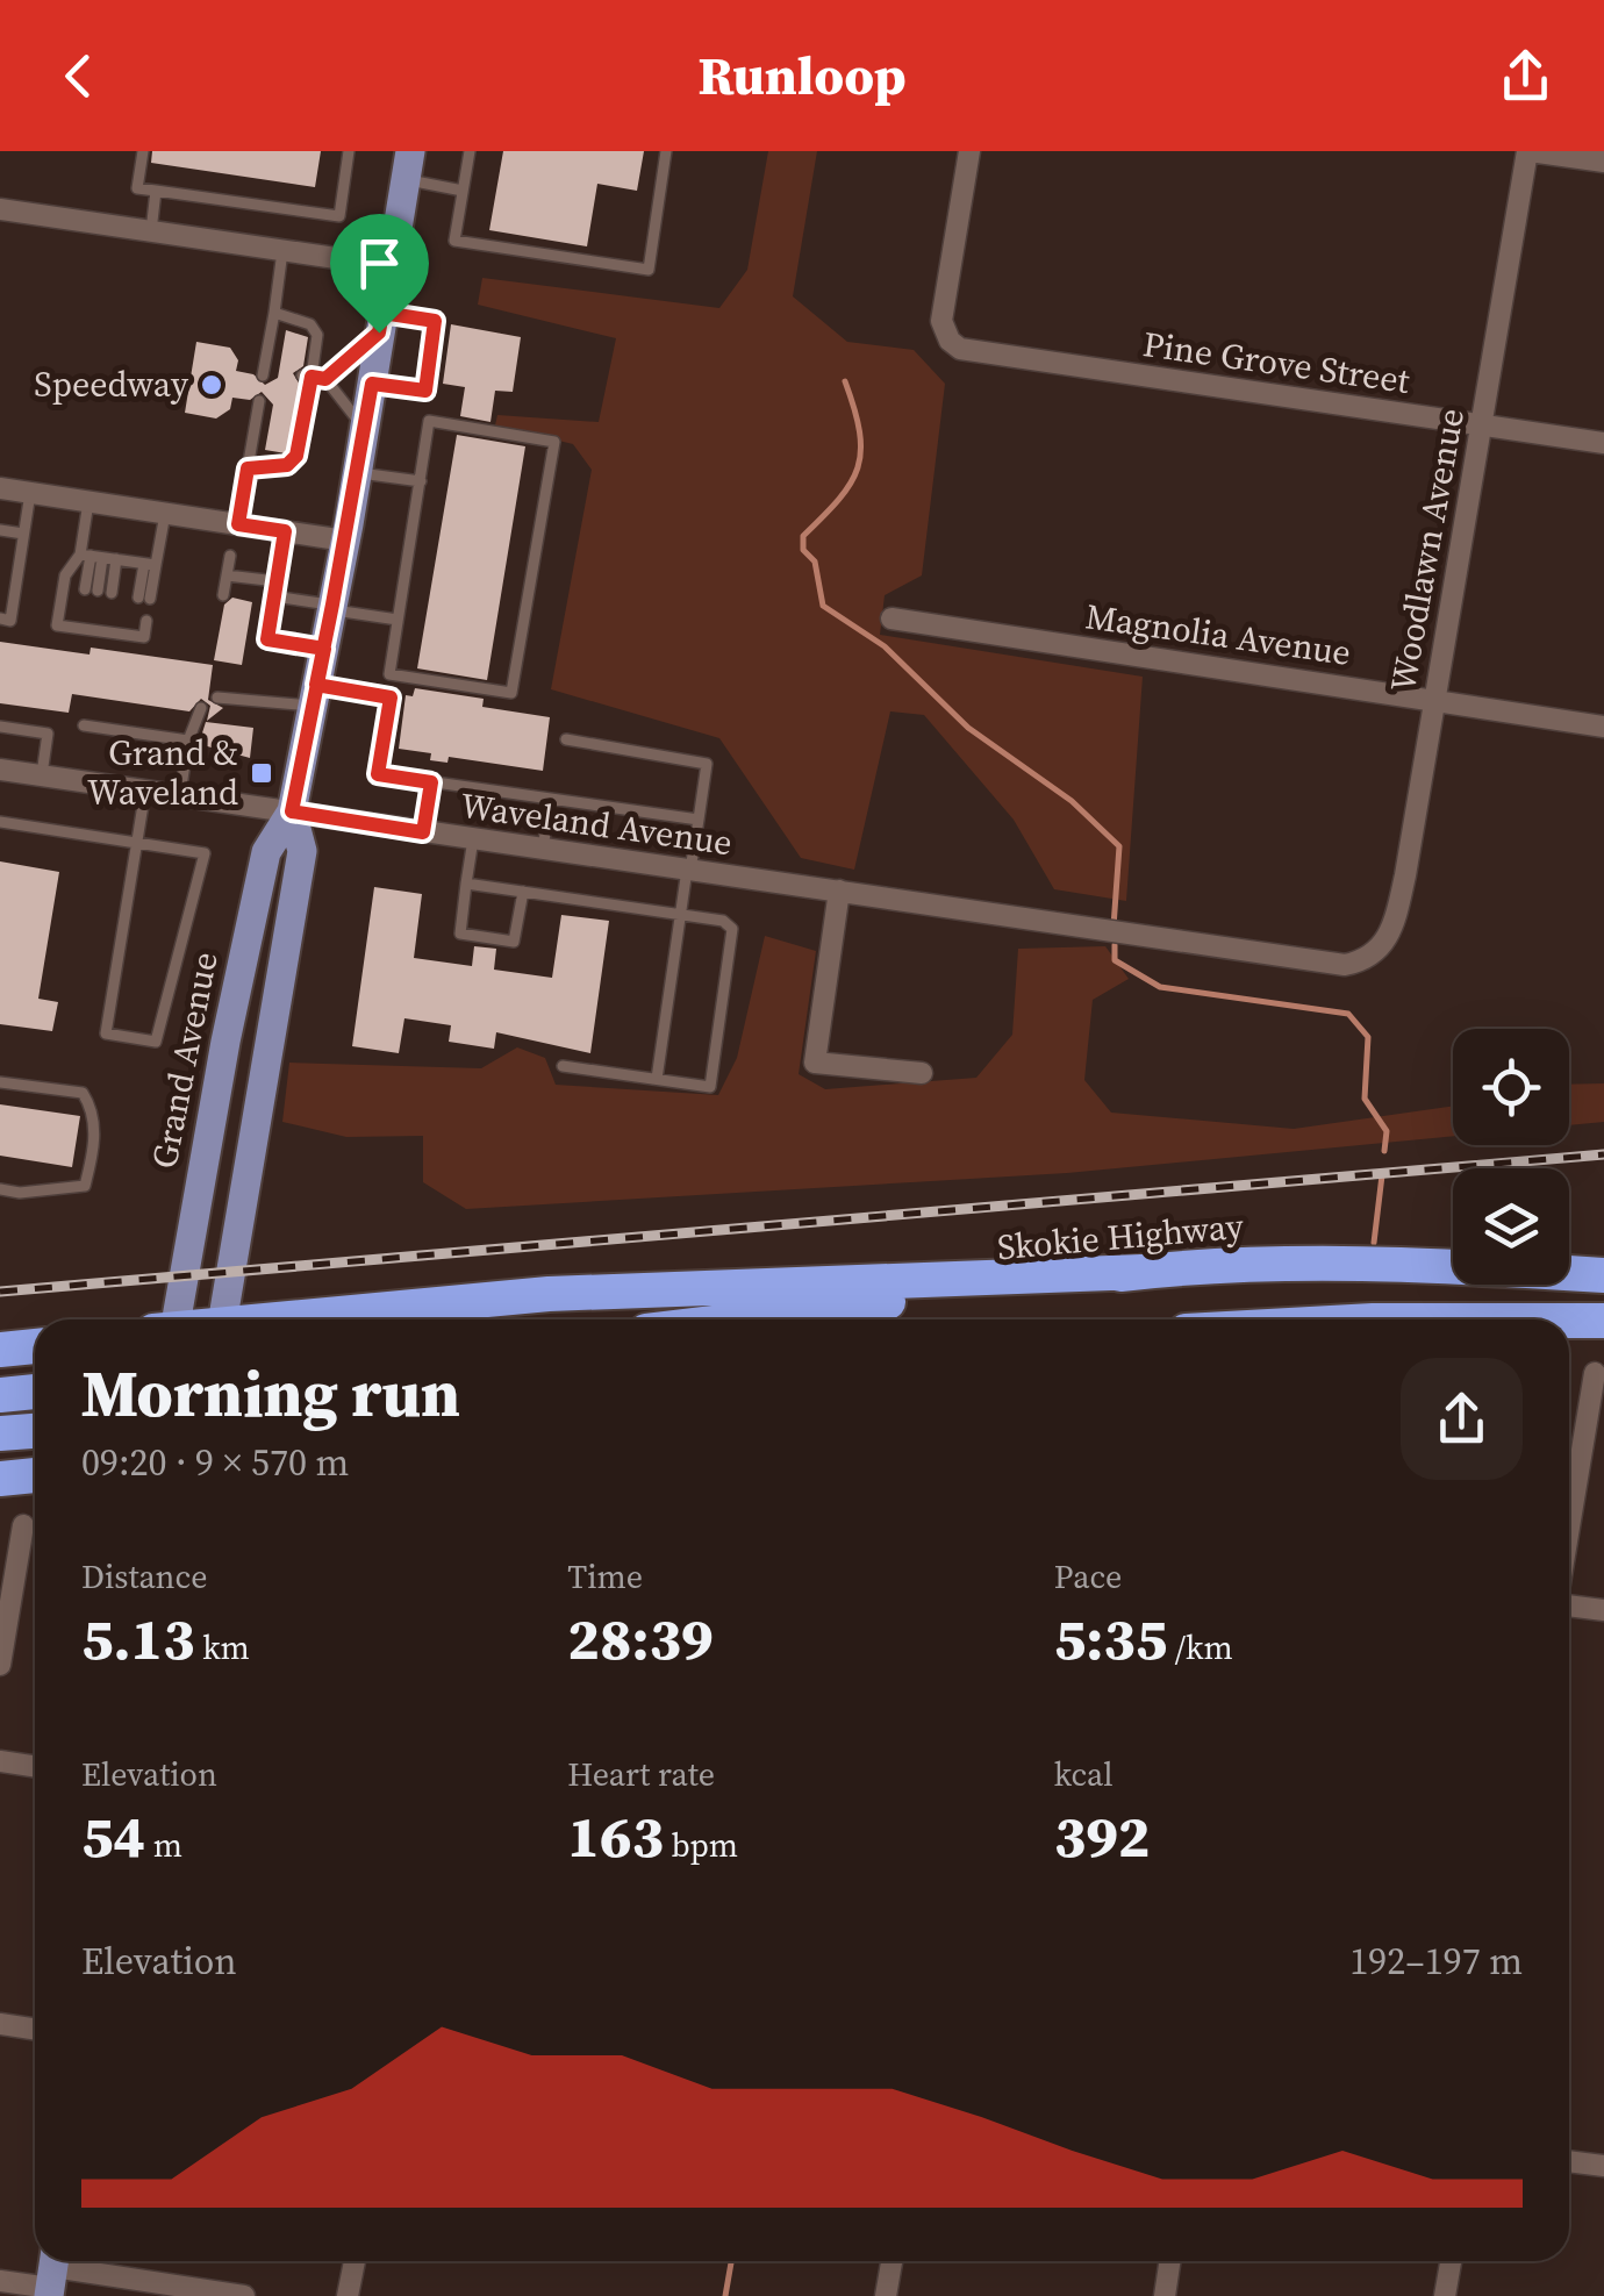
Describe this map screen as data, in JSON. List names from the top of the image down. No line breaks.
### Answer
{"streets":{"highway":["Skokie Highway"],"main road":["Grand Avenue"],"street":["Pine Grove Street","Woodlawn Avenue","Magnolia Avenue","Waveland Avenue"]},"crossings":[["Pine Grove Street","Woodlawn Avenue"],["Woodlawn Avenue","Magnolia Avenue"],["Woodlawn Avenue","Waveland Avenue"],["Waveland Avenue","Grand Avenue"]],"places":{"other":["Speedway"],"transit":["Grand & Waveland"]},"page":{"header":"Runloop","heading":["Morning run","09:20 · 9 × 570 m"],"stats":[["Distance","5.13 km"],["Time","28:39"],["Pace","5:35 /km"],["Elevation","54 m"],["Heart rate","163 bpm"],["kcal","392"]],"chart":["Elevation","192–197 m"]}}
